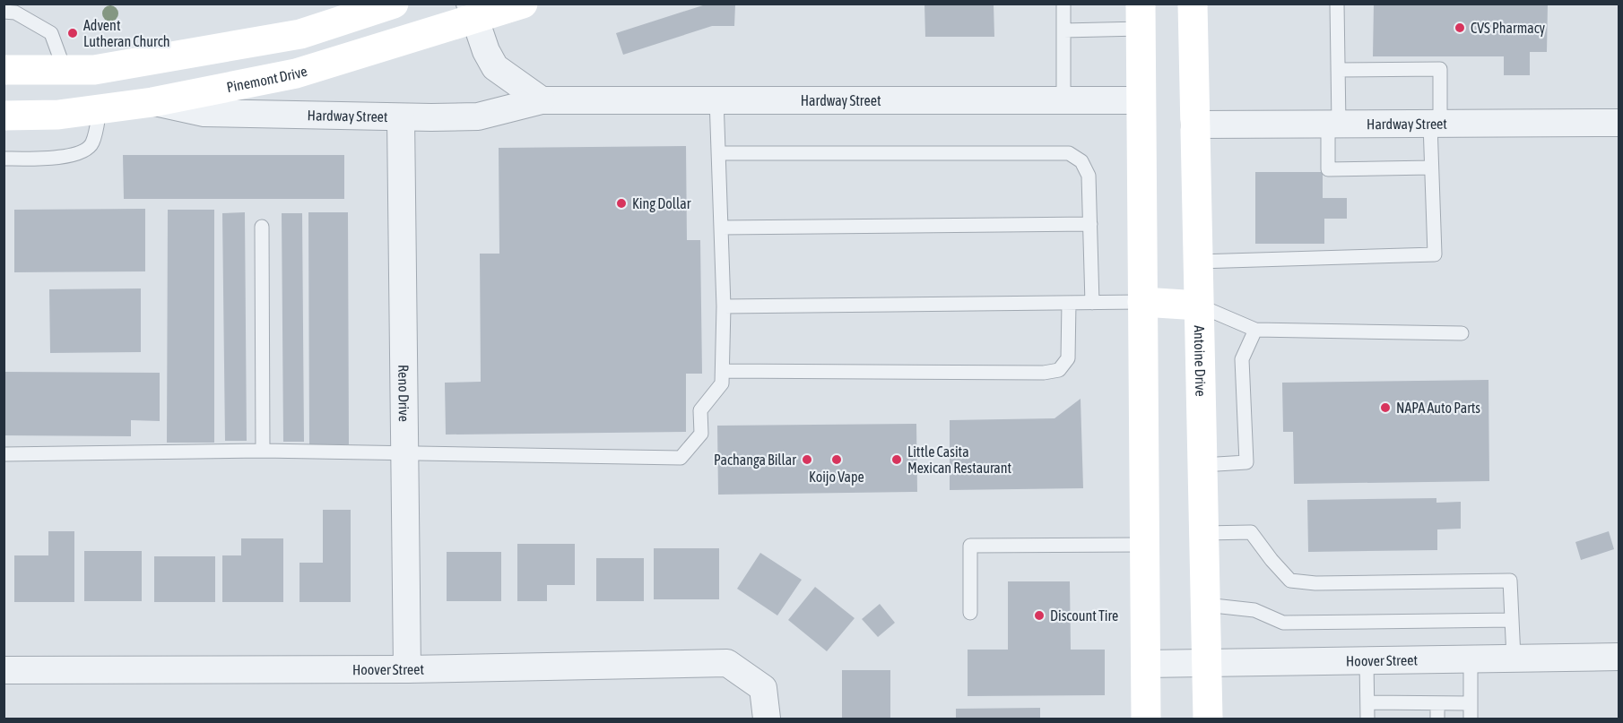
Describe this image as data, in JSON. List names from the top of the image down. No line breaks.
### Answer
{"streets":{"main road":["Pinemont Drive","Antoine Drive"],"street":["Hardway Street","Reno Drive","Hoover Street"]},"crossings":[["Pinemont Drive","Hardway Street"],["Hardway Street","Antoine Drive"],["Hardway Street","Reno Drive"],["Antoine Drive","Hoover Street"],["Reno Drive","Hoover Street"]],"places":["CVS Pharmacy","Advent Lutheran Church","King Dollar","NAPA Auto Parts","Pachanga Billar","Koijo Vape","Little Casita Mexican Restaurant","Discount Tire"]}
